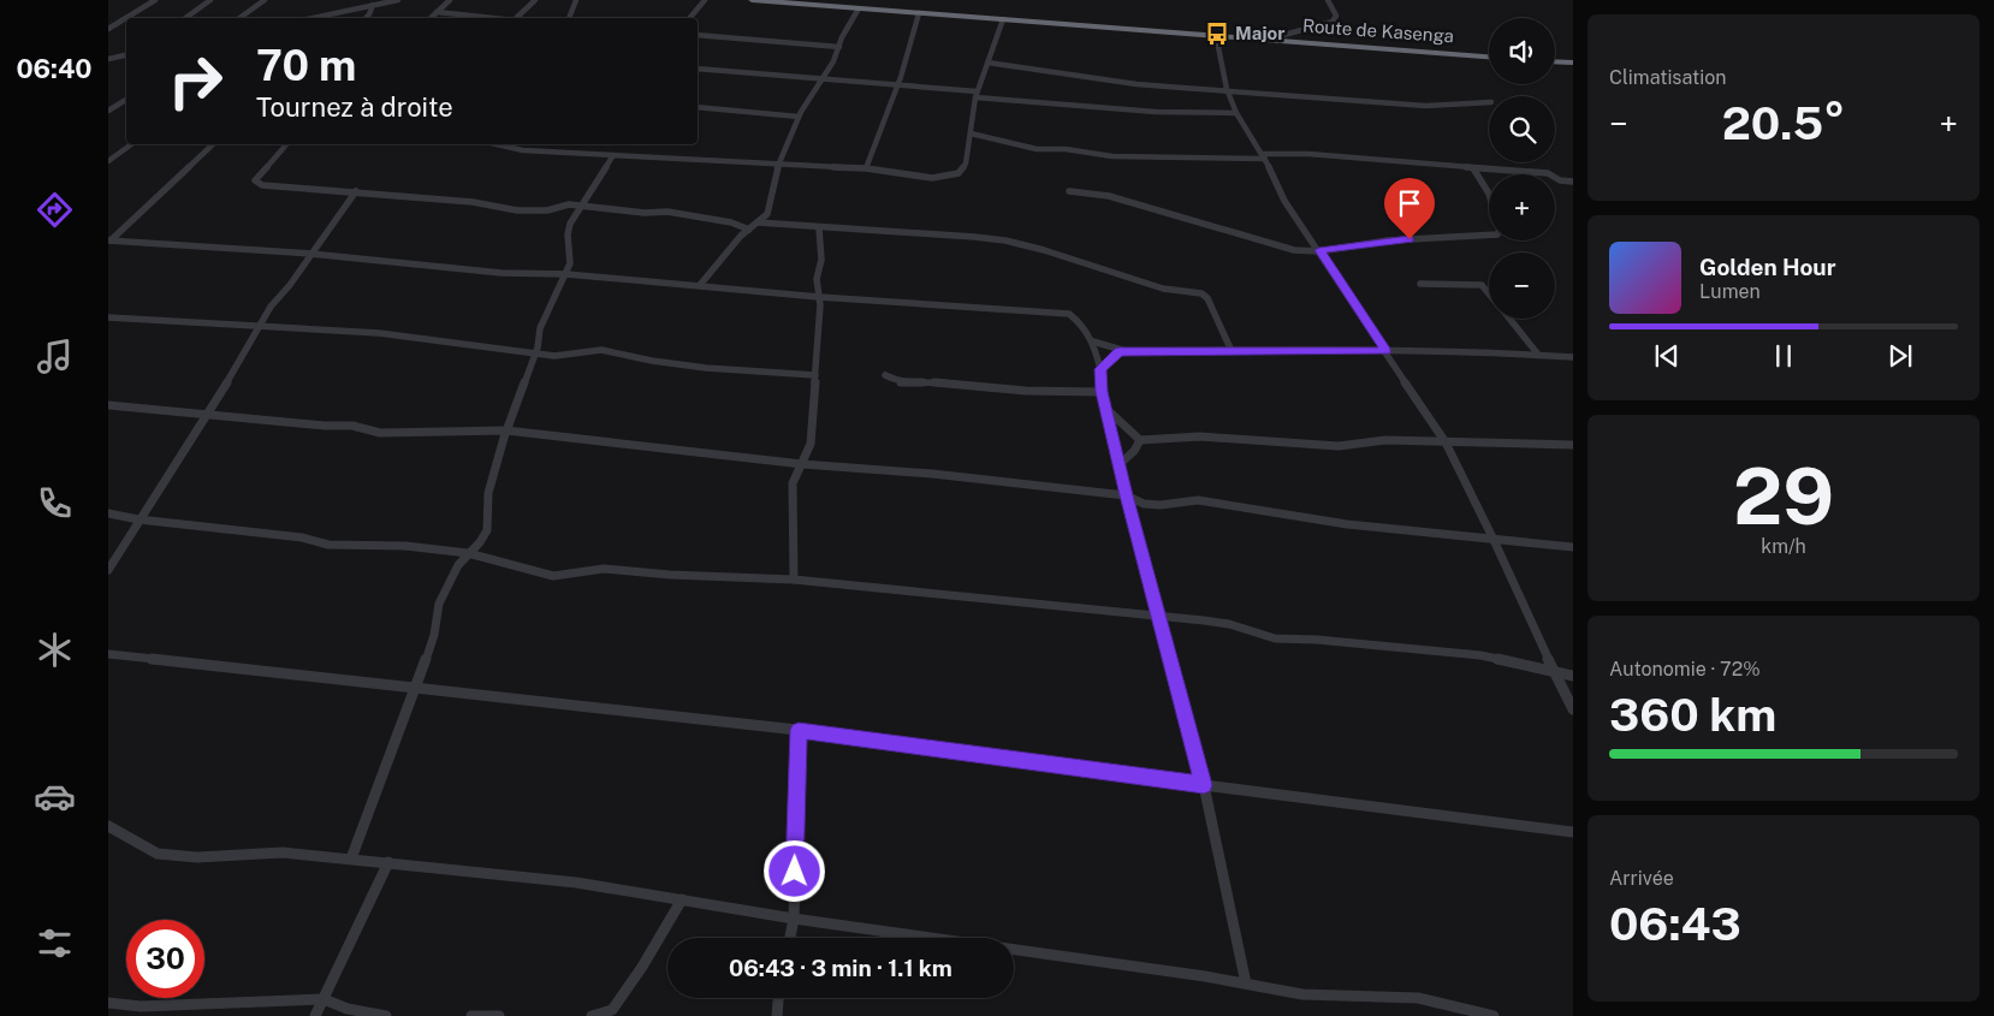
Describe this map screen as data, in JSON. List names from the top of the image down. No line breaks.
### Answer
{"streets":{"highway":["Route de Kasenga"]},"places":{"bus stop":["Major"]},"page":{"tabs":"06:40","tile":["Climatisation",["29","km/h"],["Autonomie · 72%","360 km"],["Arrivée","06:43"]],"map_buttons":["+","−"],"turn":["70 m","Tournez à droite"],"heat":["−","20.5°","+"],"song":["Golden Hour","Lumen"],"limit":"30","trip":"06:43 · 3 min · 1.1 km"}}
